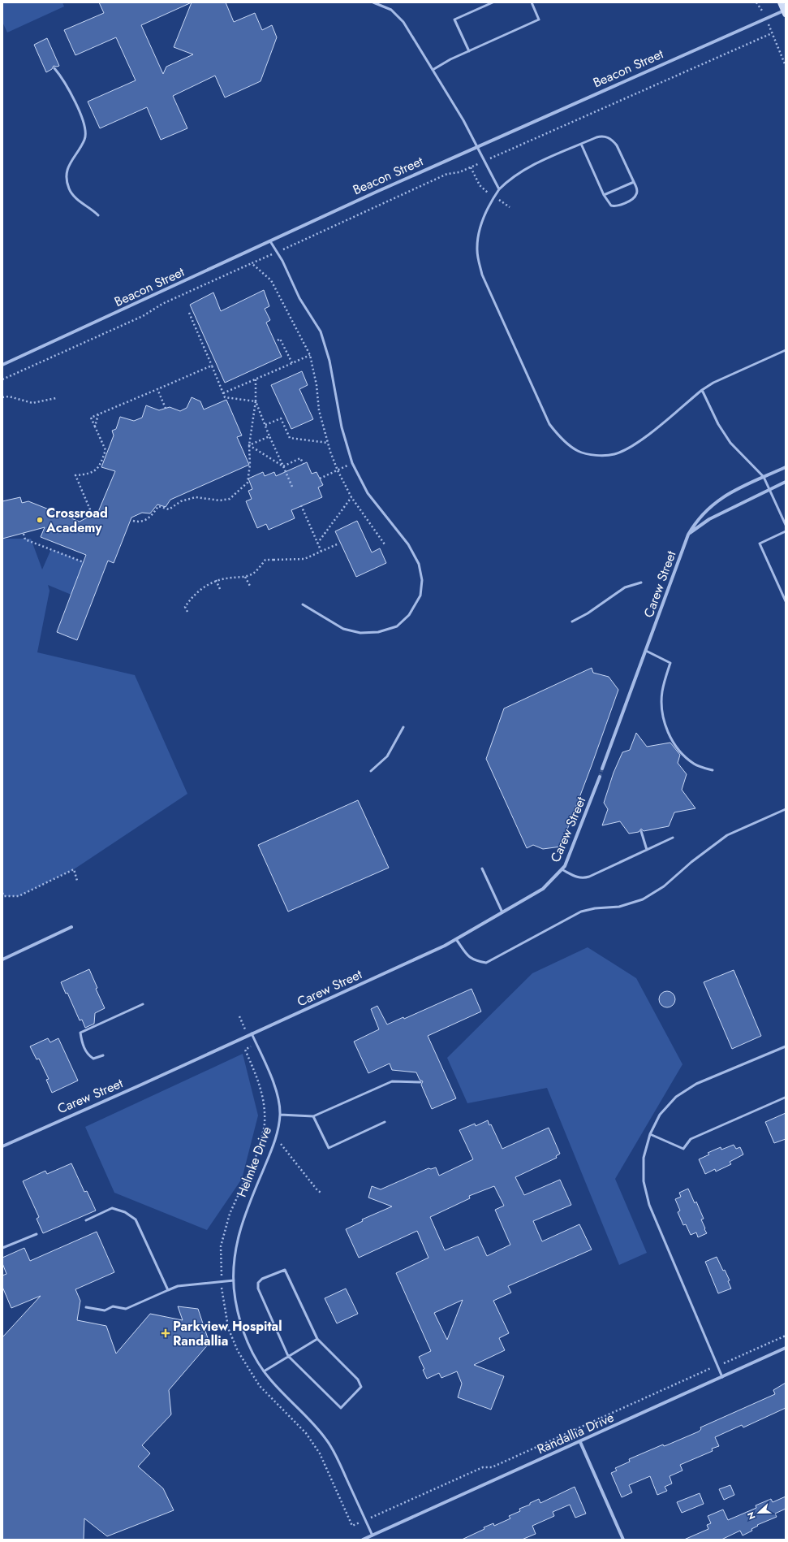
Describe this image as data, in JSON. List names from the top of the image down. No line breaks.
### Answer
{"streets":{"street":["Beacon Street","Carew Street","Randallia Drive"],"lane":["Helmke Drive"]},"crossings":[["Carew Street","Helmke Drive"],["Helmke Drive","Randallia Drive"]],"places":{"other":["Crossroad Academy"],"health":["Parkview Hospital Randallia"]},"north":"left"}
